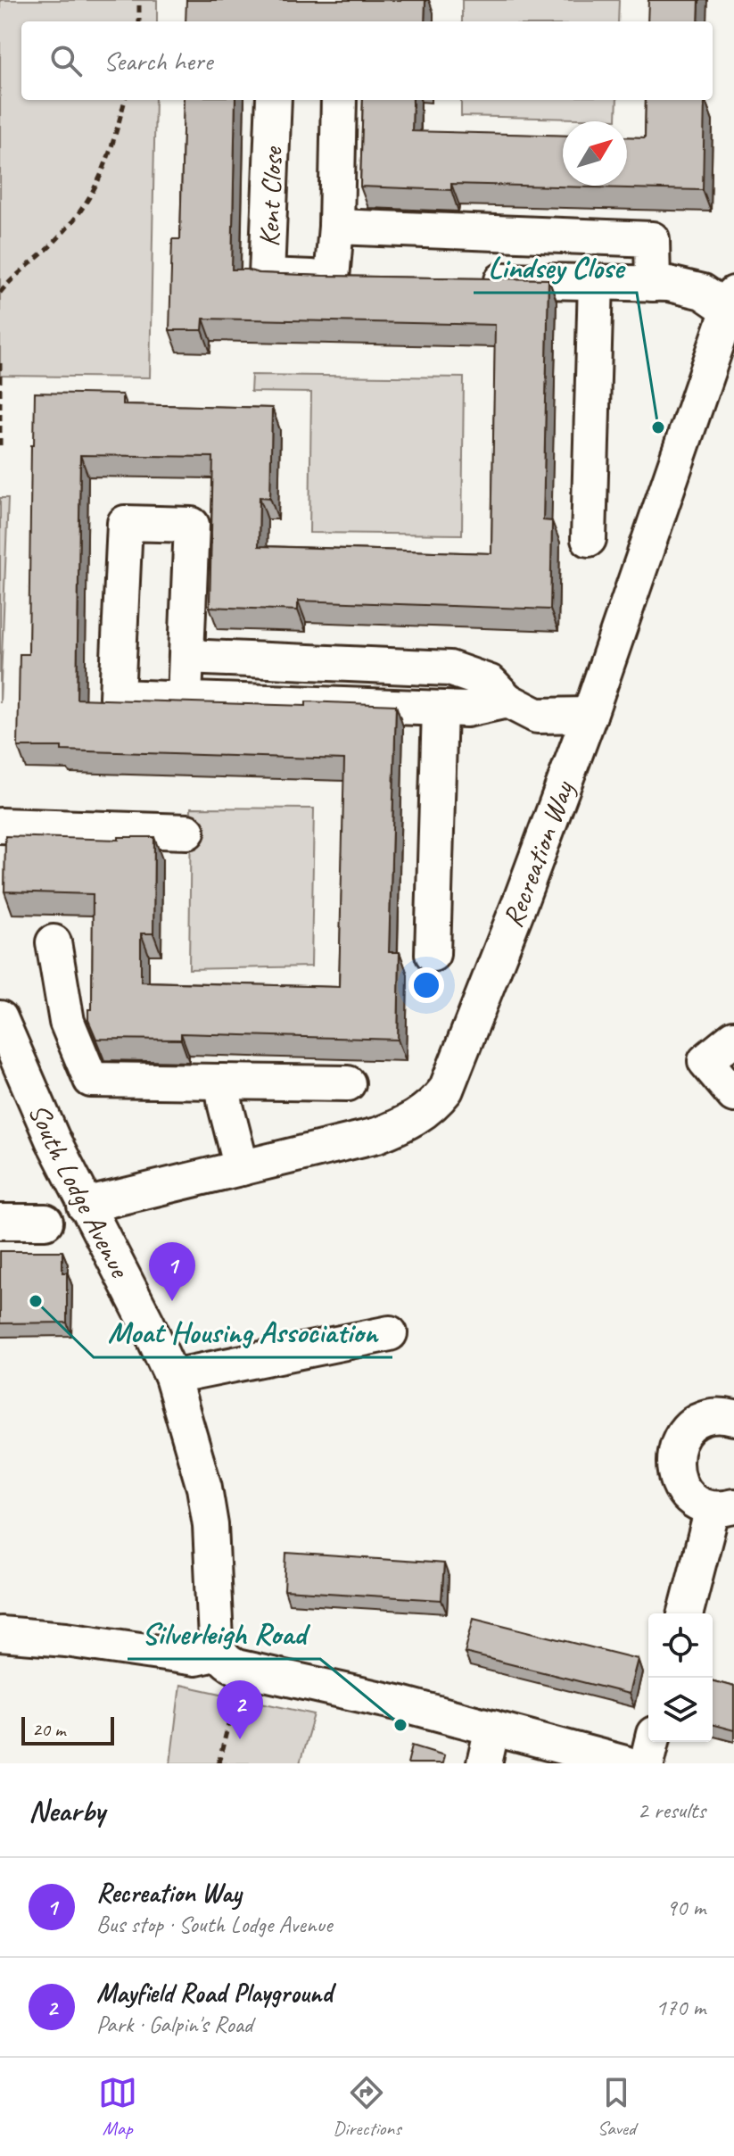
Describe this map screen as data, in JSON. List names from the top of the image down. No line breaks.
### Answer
{"streets":{"street":["Kent Close","Recreation Way","South Lodge Avenue"]},"crossings":[["Recreation Way","South Lodge Avenue"]],"places":["Lindsey Close","Moat Housing Association","Silverleigh Road"],"scale_bar":"20 m","north":"top right","page":{"search":"Search here","pins":["1","2"],"scale":"20 m","heading":["Nearby","2 results"],"list":[{"mark":"1","name":"Recreation Way","note":"Bus stop · South Lodge Avenue","value":"90 m"},{"mark":"2","name":"Mayfield Road Playground","note":"Park · Galpin's Road","value":"170 m"}],"nav":["Map","Directions","Saved"]}}
